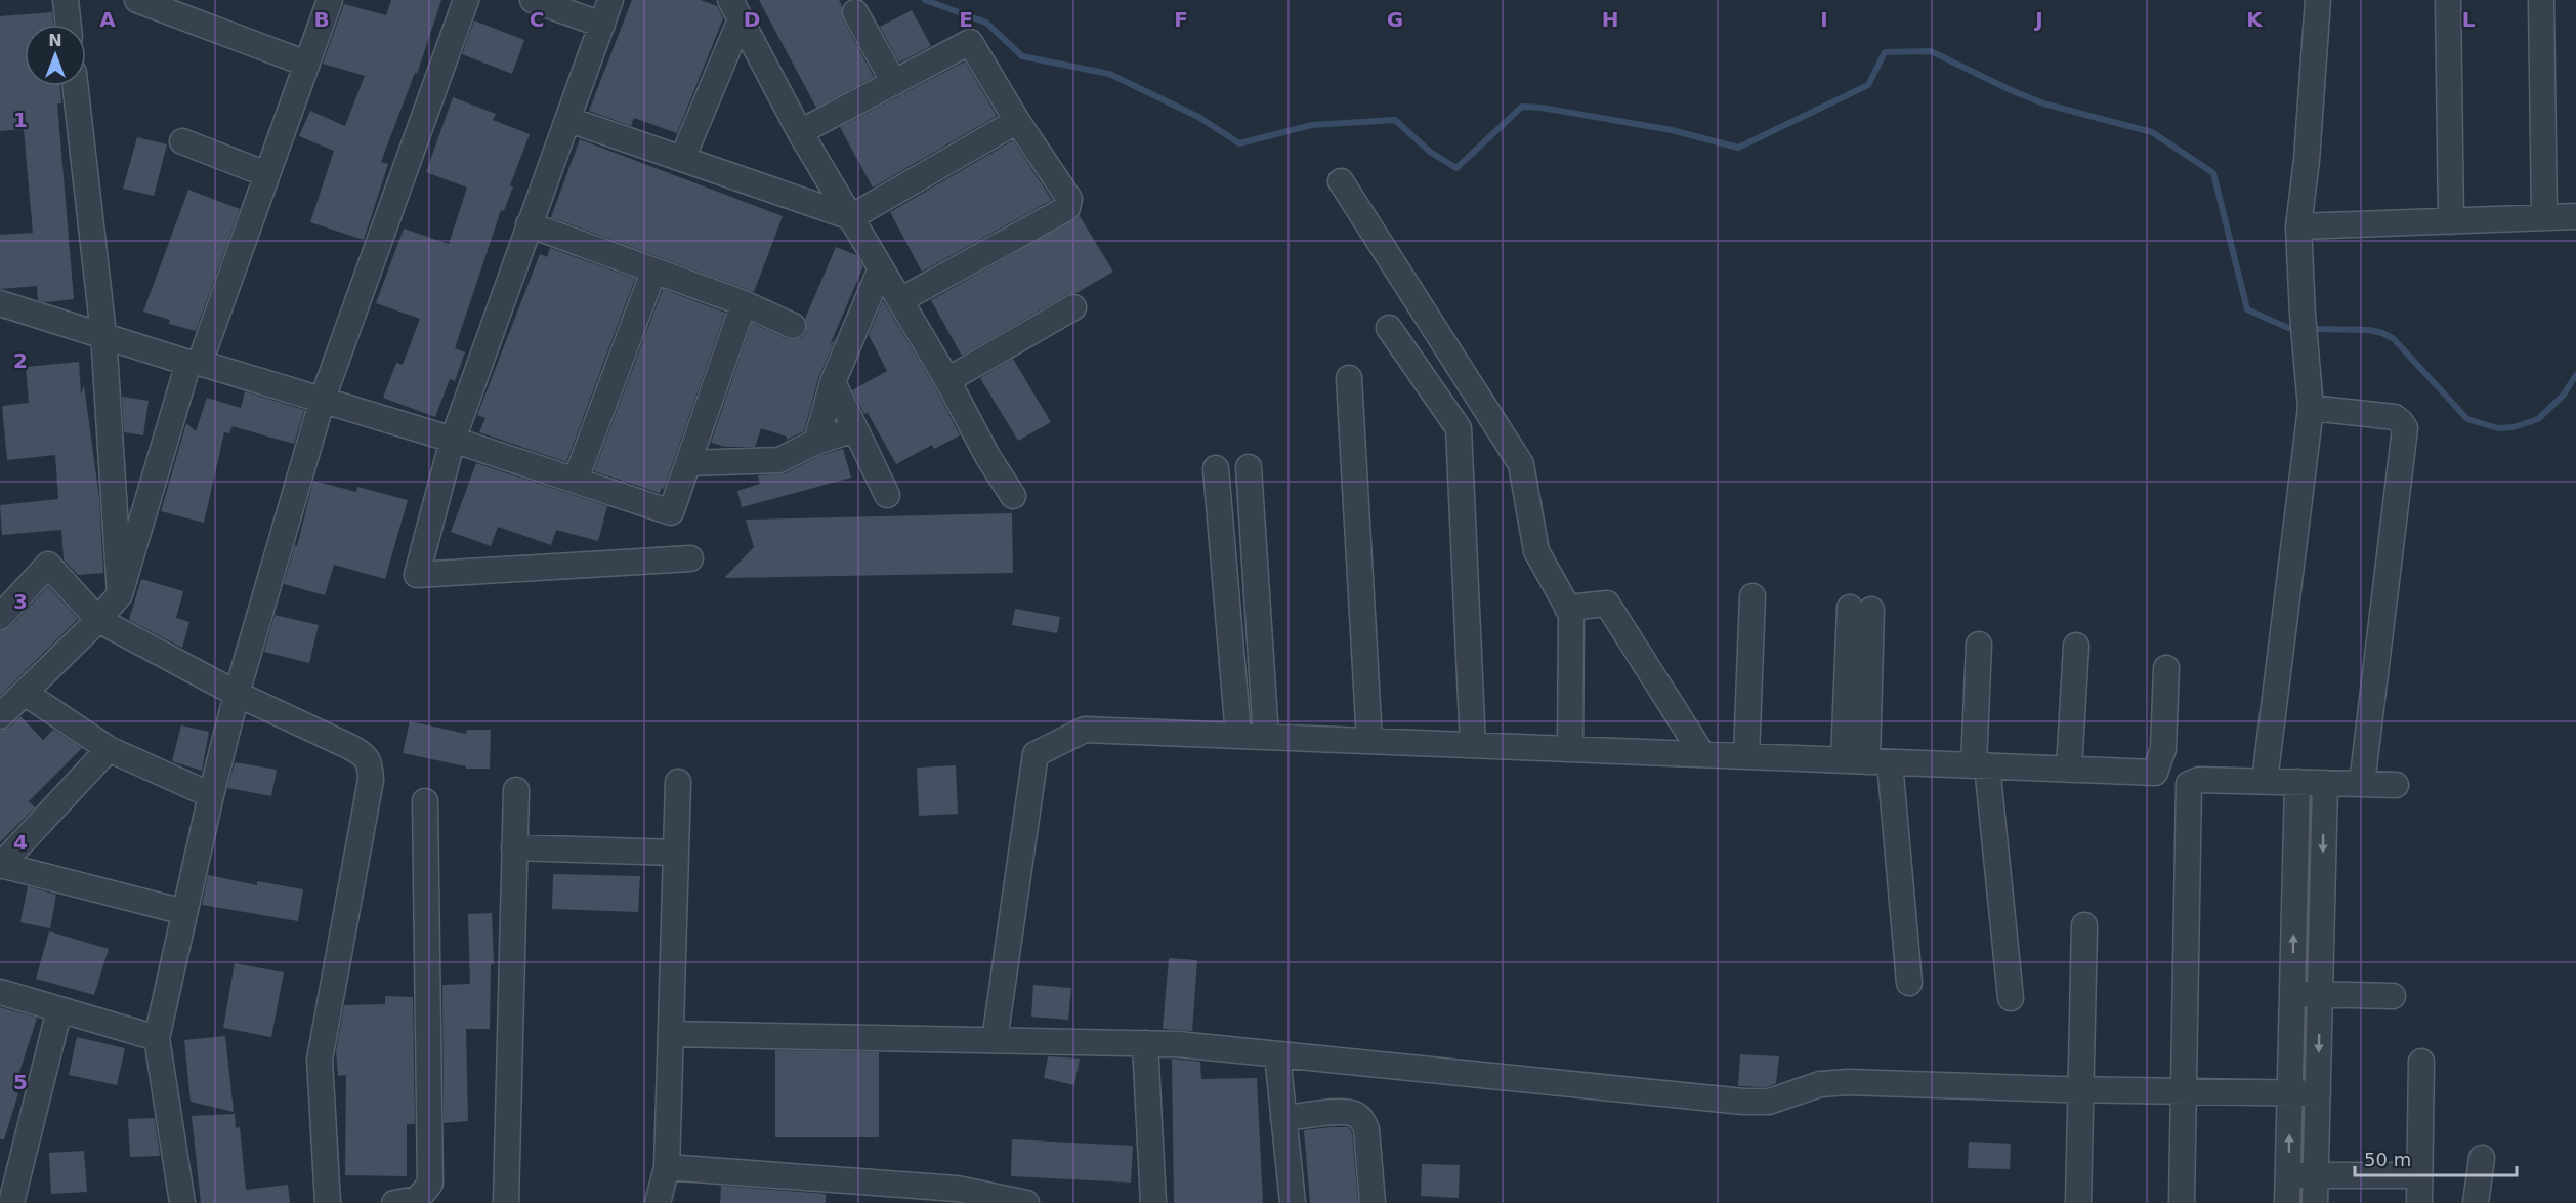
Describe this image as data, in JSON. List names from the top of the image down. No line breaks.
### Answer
{"scale_bar":"50 m","north":"top","grid":{"columns":["A","B","C","D","E","F","G","H","I","J","K","L"],"rows":["1","2","3","4","5"]}}
